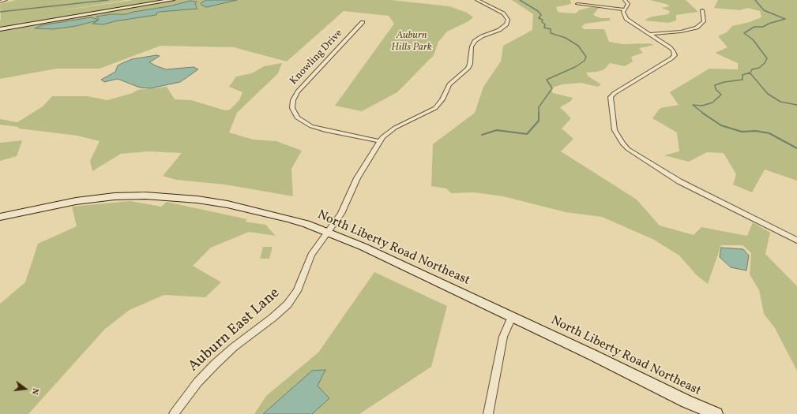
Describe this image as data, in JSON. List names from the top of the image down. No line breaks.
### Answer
{"streets":{"main road":["North Liberty Road Northeast"],"street":["Knowling Drive","Auburn East Lane"]},"crossings":[["Knowling Drive","Auburn East Lane"],["North Liberty Road Northeast","Auburn East Lane"]],"parks":["Auburn Hills Park"],"north":"right"}
